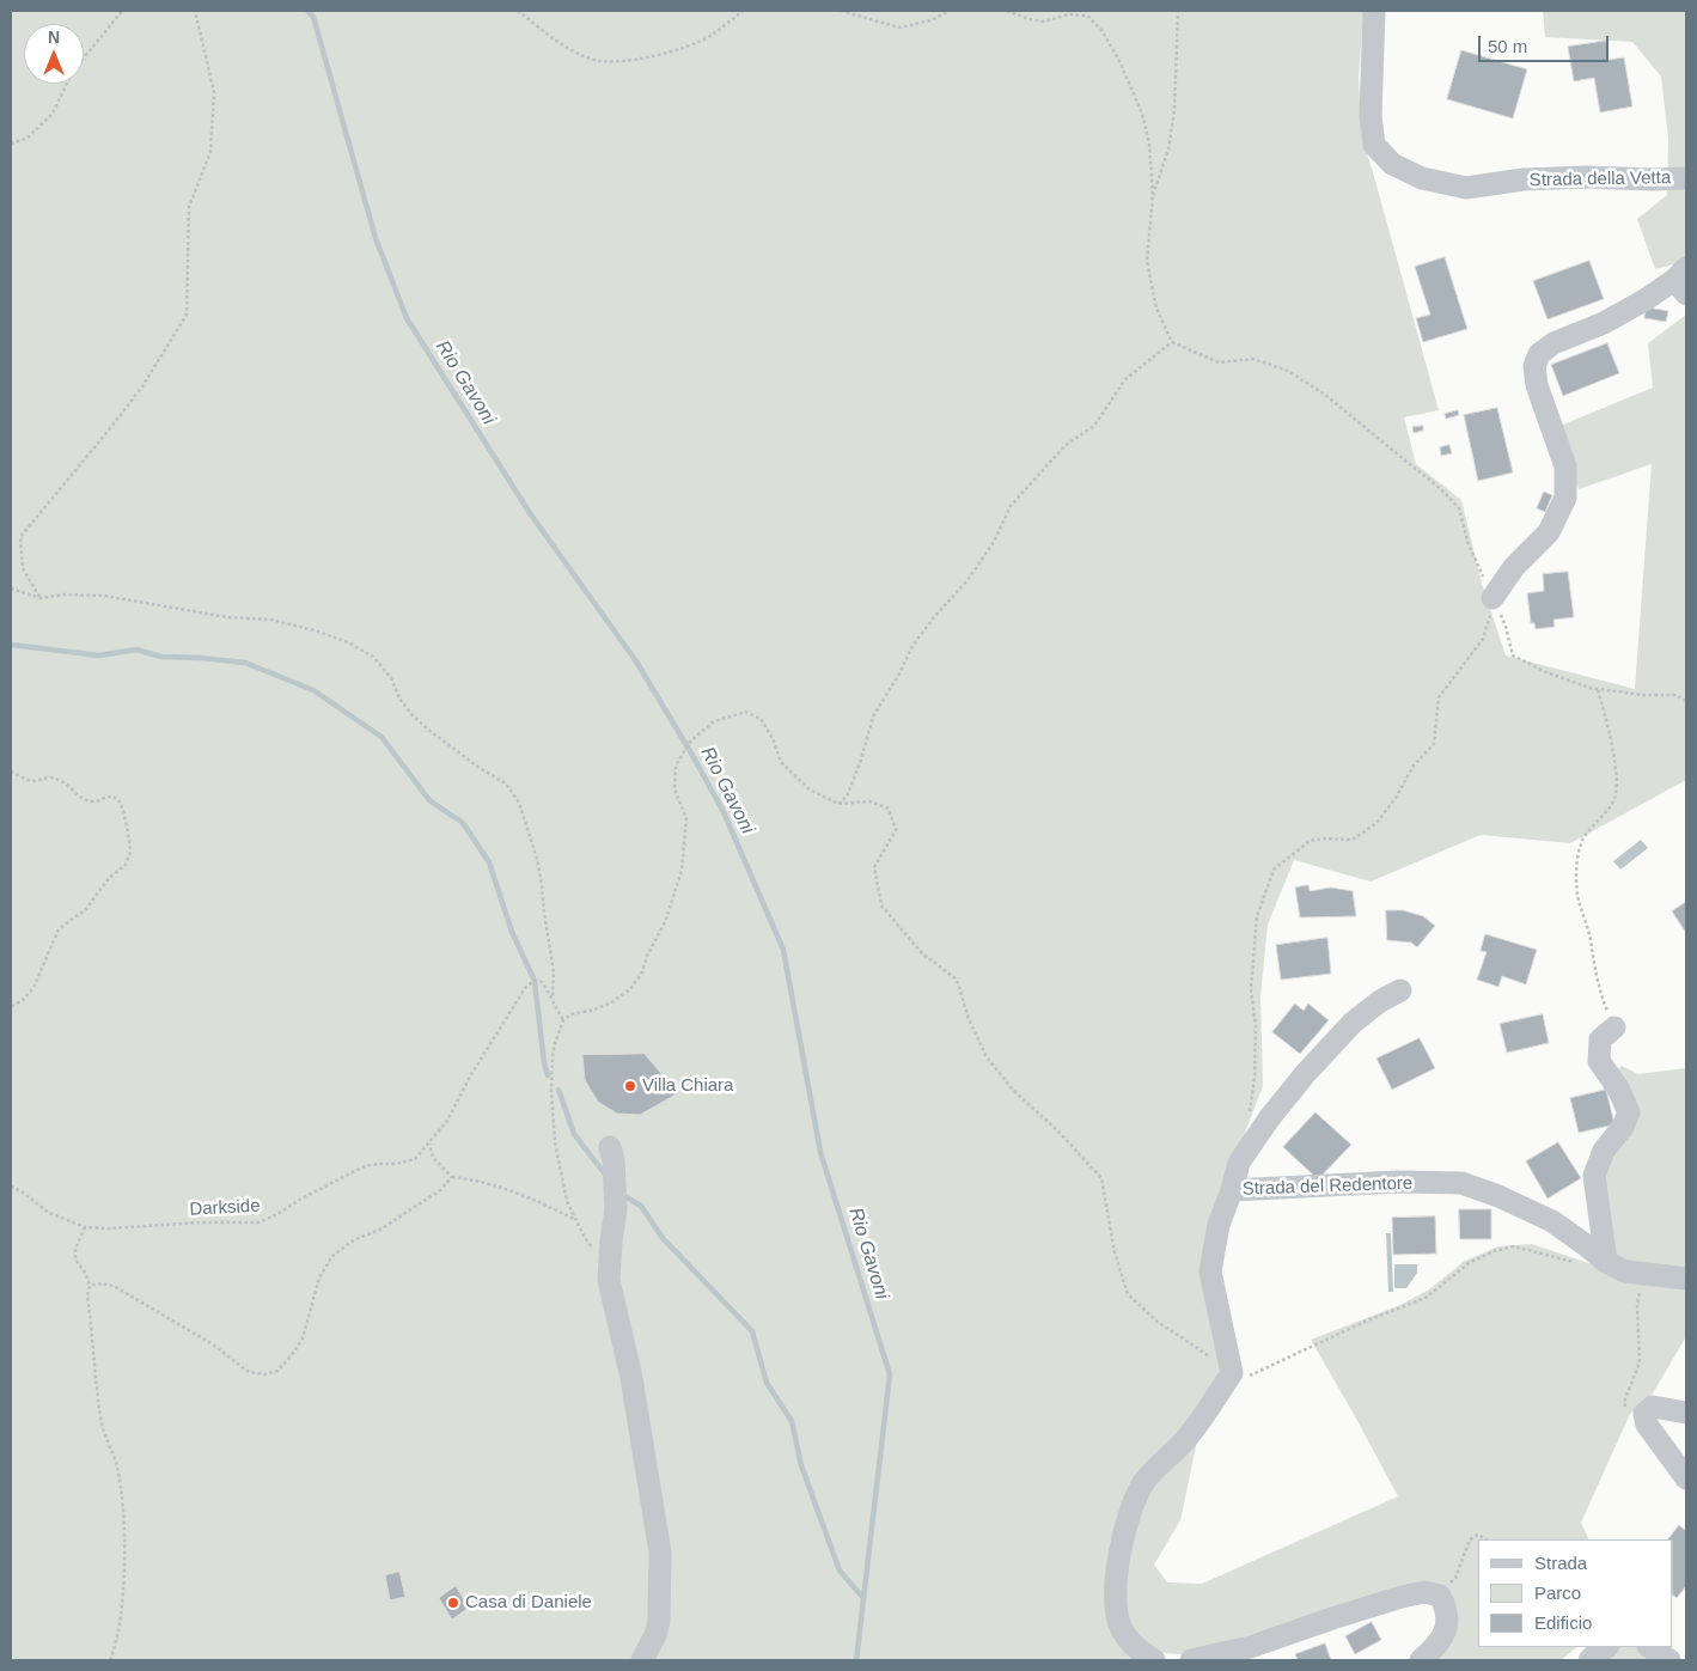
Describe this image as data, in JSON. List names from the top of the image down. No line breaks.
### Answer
{"streets":{"street":["Strada della Vetta","Strada del Redentore"],"path":["Darkside"]},"water":["Rio Gavoni"],"places":["Villa Chiara","Casa di Daniele"],"legend":["Strada","Parco","Edificio"],"scale_bar":"50 m","north":"top"}
